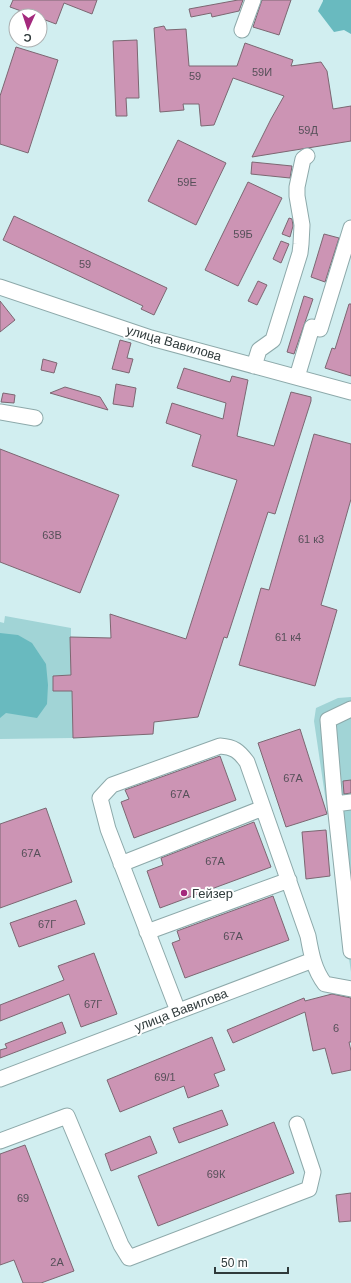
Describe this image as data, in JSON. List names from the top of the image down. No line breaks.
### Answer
{"streets":{"street":["улица Вавилова"]},"places":["Гейзер"],"house_numbers":["59И","59","59Д","59Е","59Б","59","63В","61 к3","61 к4","67А","67А","67А","67А","67Г","67А","67Г","6","69/1","69К","69","2А"],"scale_bar":"50 m","north":"bottom"}
